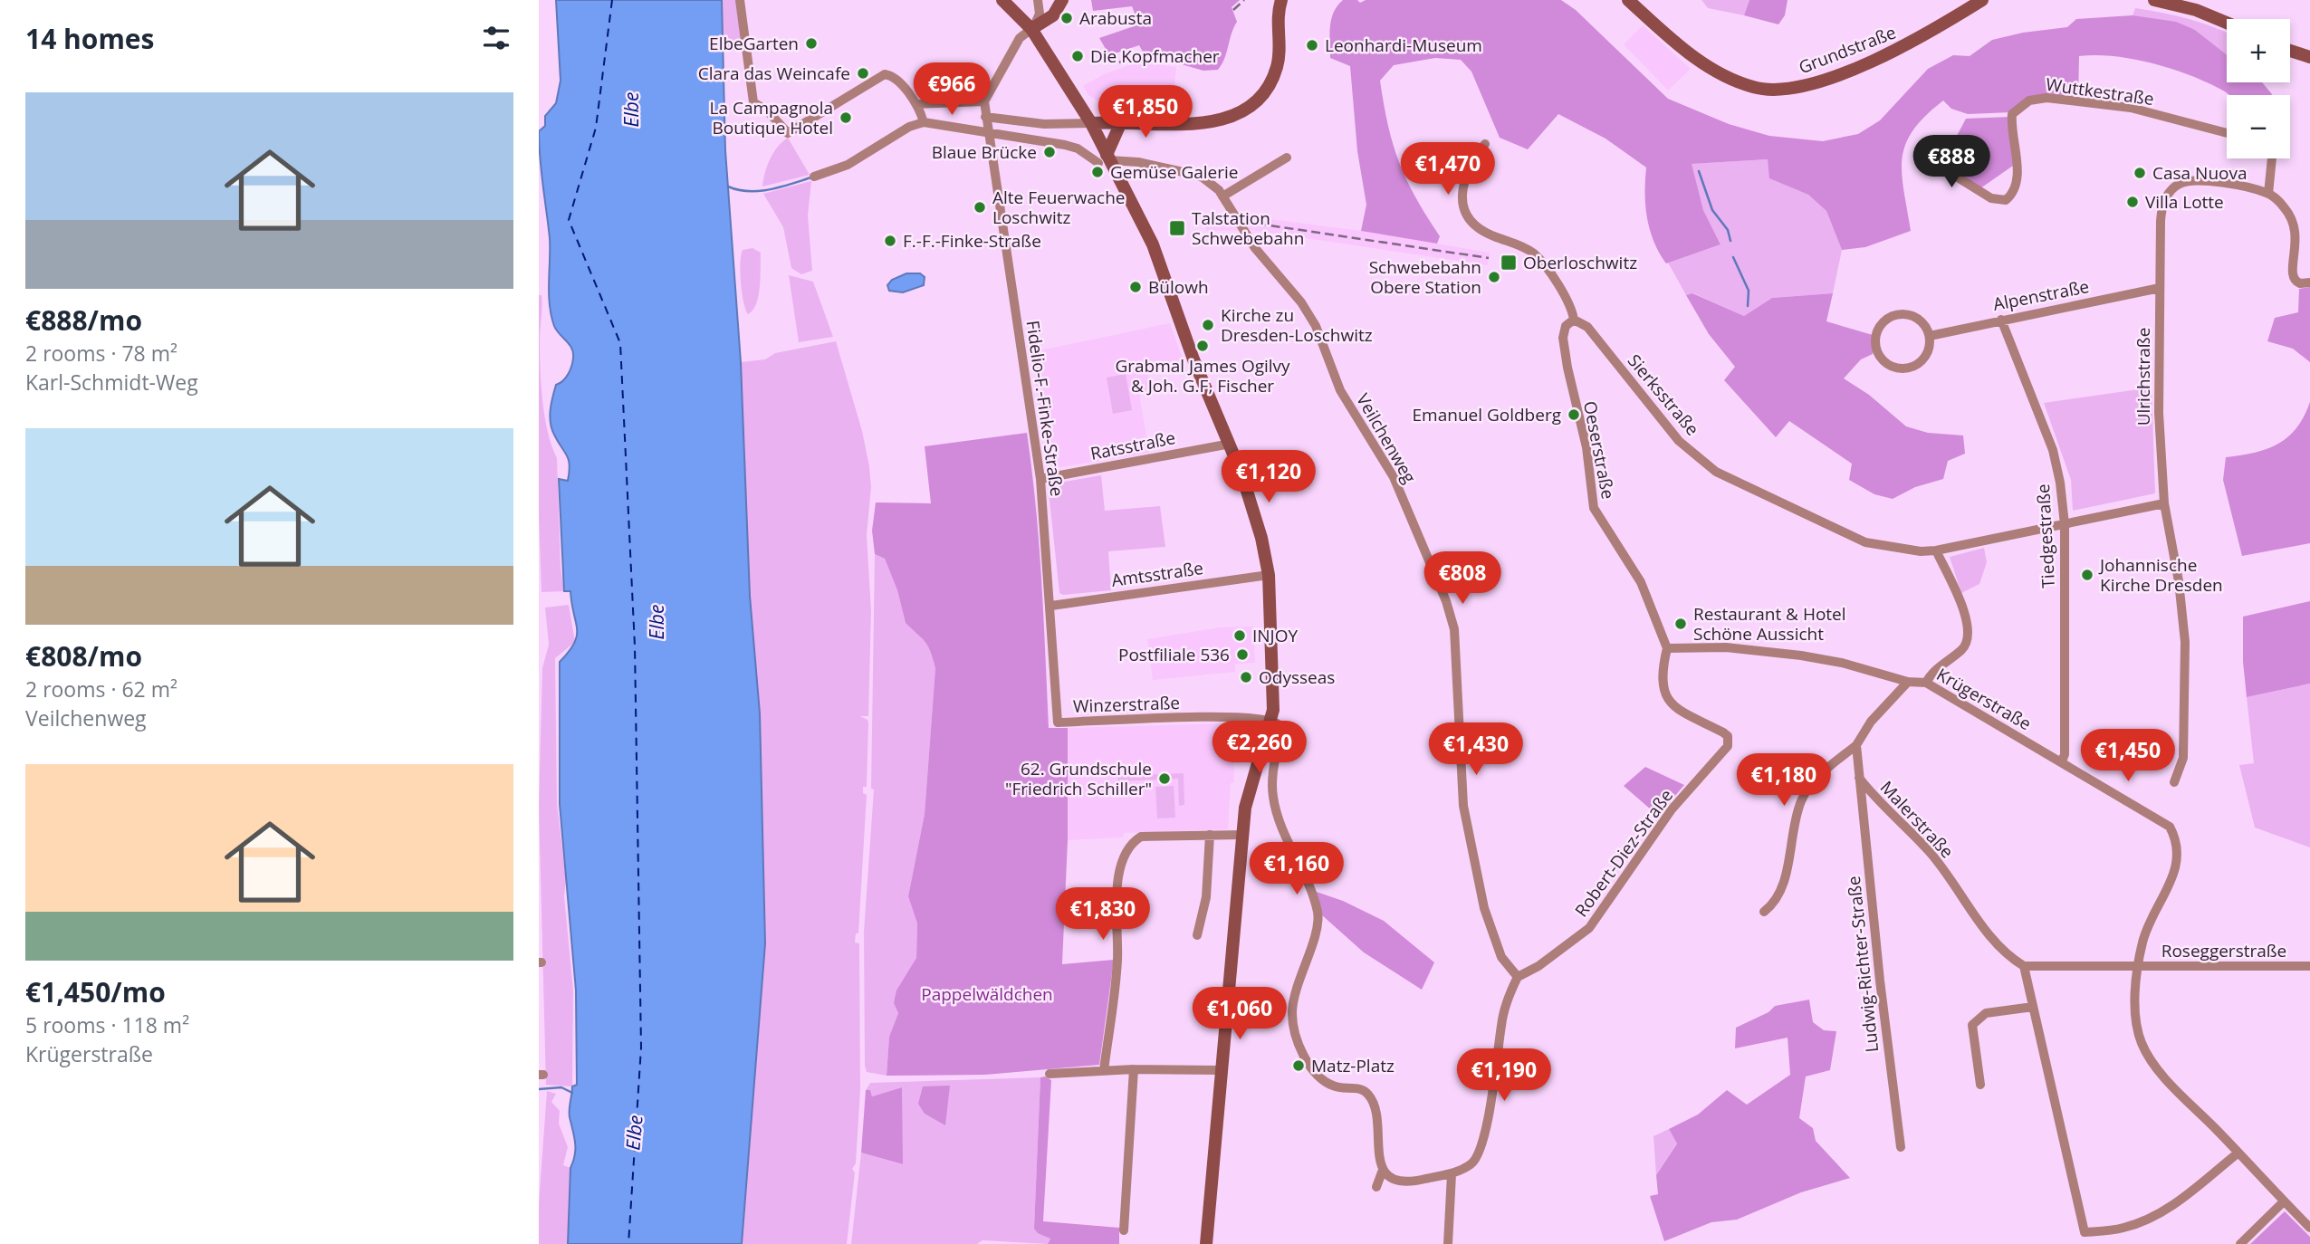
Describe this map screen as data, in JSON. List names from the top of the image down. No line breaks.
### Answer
{"streets":{"main road":["Grundstraße"],"street":["Wuttkestraße","Alpenstraße","Ulrichstraße","Sierksstraße","Fidelio-F.-Finke-Straße","Veilchenweg","Ratsstraße","Oeserstraße","Tiedgestraße","Amtsstraße","Krügerstraße","Winzerstraße","Malerstraße","Robert-Diez-Straße","Roseggerstraße","Ludwig-Richter-Straße"]},"crossings":[["Alpenstraße","Ulrichstraße"],["Alpenstraße","Tiedgestraße"],["Sierksstraße","Oeserstraße"],["Sierksstraße","Tiedgestraße"],["Fidelio-F.-Finke-Straße","Ratsstraße"],["Fidelio-F.-Finke-Straße","Amtsstraße"],["Fidelio-F.-Finke-Straße","Winzerstraße"],["Veilchenweg","Robert-Diez-Straße"],["Oeserstraße","Krügerstraße"],["Oeserstraße","Robert-Diez-Straße"],["Tiedgestraße","Krügerstraße"],["Krügerstraße","Robert-Diez-Straße"],["Krügerstraße","Roseggerstraße"],["Malerstraße","Roseggerstraße"],["Malerstraße","Ludwig-Richter-Straße"]],"water":["Elbe"],"parks":["Pappelwäldchen"],"places":{"other":["Arabusta","ElbeGarten","Leonhardi-Museum","Die Kopfmacher","Clara das Weincafe","La Campagnola Boutique Hotel","Blaue Brücke","Gemüse Galerie","Casa Nuova","Villa Lotte","Alte Feuerwache Loschwitz","F.-F.-Finke-Straße","Schwebebahn Obere Station","Bülowh","Kirche zu Dresden-Loschwitz","Grabmal James Ogilvy & Joh. G.F, Fischer","Emanuel Goldberg","Johannische Kirche Dresden","Restaurant & Hotel Schöne Aussicht","INJOY","Postfiliale 536","Odysseas","62. Grundschule \"Friedrich Schiller\"","Matz-Platz"],"transit":["Talstation Schwebebahn","Oberloschwitz"]},"page":{"heading":"14 homes","map_buttons":["+","−"],"price":["€966","€1,850","€888","€1,470","€1,120","€808","€2,260","€1,430","€1,450","€1,180","€1,160","€1,830","€1,060","€1,190"],"list":[{"name":"€888/mo","note":"2 rooms · 78 m² · Karl-Schmidt-Weg"},{"name":"€808/mo","note":"2 rooms · 62 m² · Veilchenweg"},{"name":"€1,450/mo","note":"5 rooms · 118 m² · Krügerstraße"}]}}
